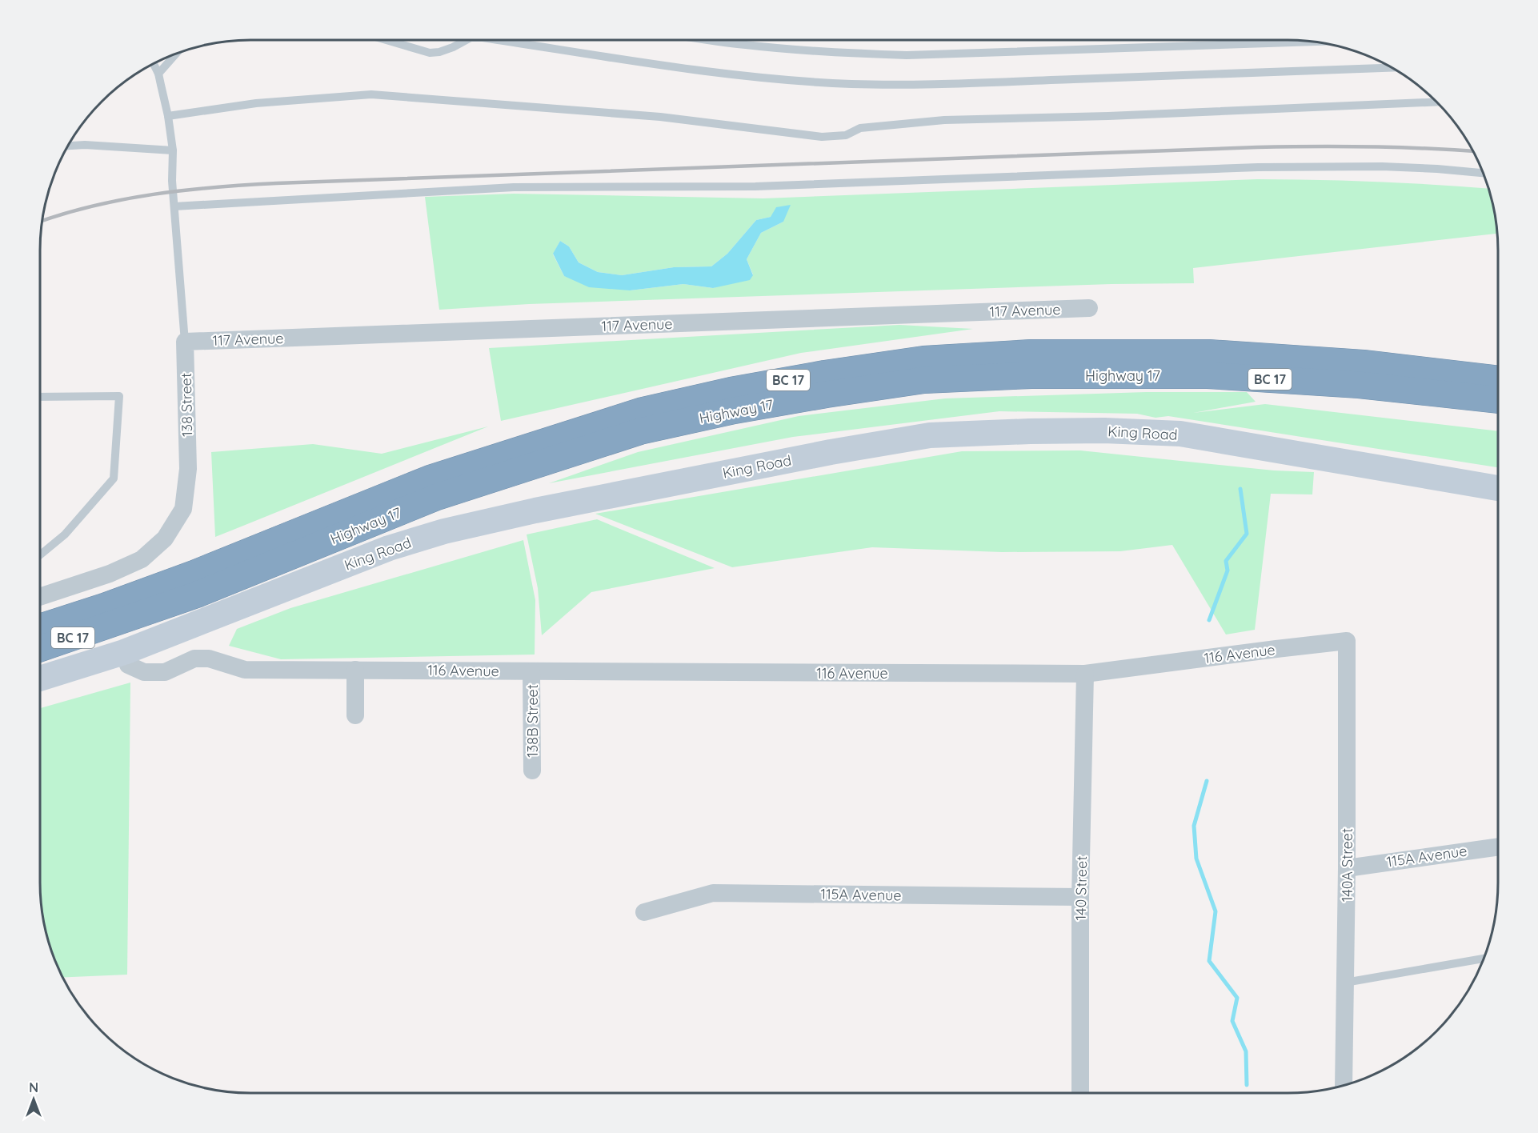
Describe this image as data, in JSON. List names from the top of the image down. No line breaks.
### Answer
{"streets":{"highway":["Highway 17","BC 17"],"street":["117 Avenue","138 Street","King Road","116 Avenue","138B Street","115A Avenue","140A Street","140 Street"]},"crossings":[["117 Avenue","138 Street"],["King Road","116 Avenue"],["116 Avenue","138B Street"],["116 Avenue","140A Street"],["116 Avenue","140 Street"],["115A Avenue","140A Street"],["115A Avenue","140 Street"]],"north":"top"}
